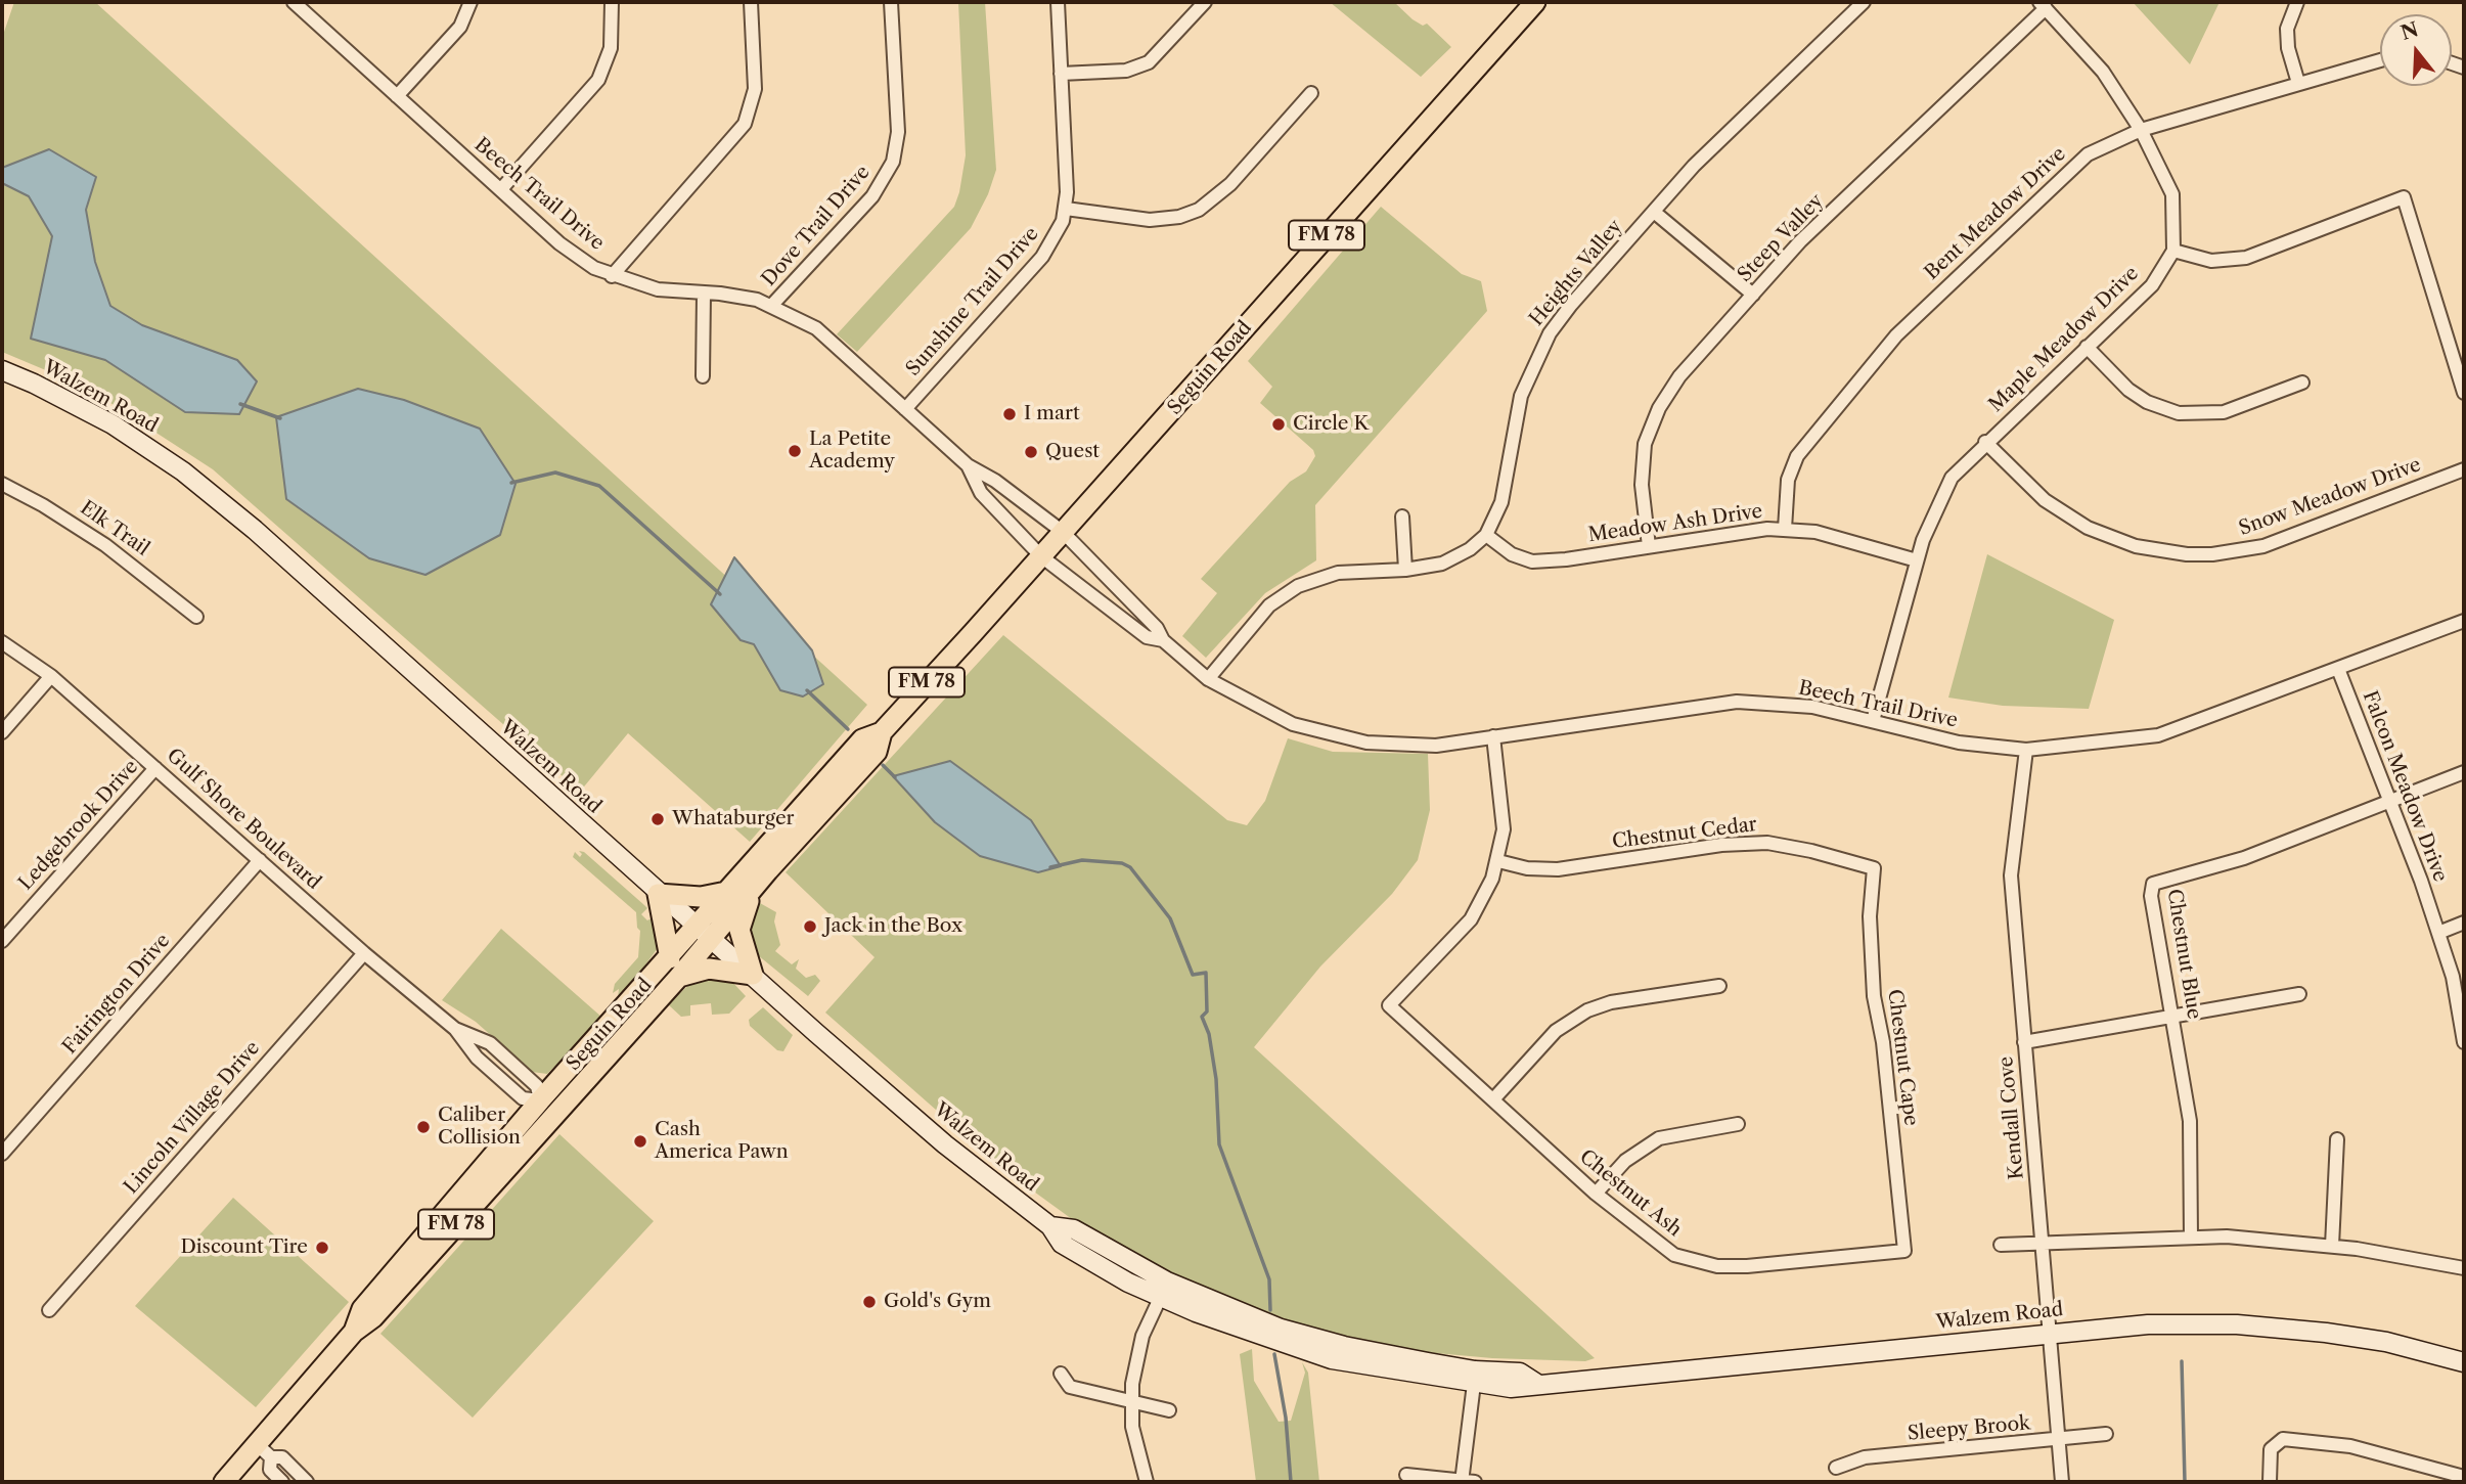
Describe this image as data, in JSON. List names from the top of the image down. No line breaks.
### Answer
{"streets":{"main road":["FM 78","Seguin Road"],"street":["Beech Trail Drive","Bent Meadow Drive","Dove Trail Drive","Steep Valley","Heights Valley","Sunshine Trail Drive","Maple Meadow Drive","Walzem Road","Snow Meadow Drive","Meadow Ash Drive","Elk Trail","Falcon Meadow Drive","Gulf Shore Boulevard","Ledgebrook Drive","Chestnut Cedar","Chestnut Blue","Fairington Drive","Chestnut Cape","Lincoln Village Drive","Kendall Cove","Chestnut Ash","Sleepy Brook"]},"crossings":[["Beech Trail Drive","Dove Trail Drive"],["Beech Trail Drive","Heights Valley"],["Beech Trail Drive","Sunshine Trail Drive"],["Beech Trail Drive","Maple Meadow Drive"],["Beech Trail Drive","Seguin Road"],["Beech Trail Drive","Falcon Meadow Drive"],["Beech Trail Drive","Kendall Cove"],["Bent Meadow Drive","Meadow Ash Drive"],["Steep Valley","Meadow Ash Drive"],["Heights Valley","Meadow Ash Drive"],["Maple Meadow Drive","Snow Meadow Drive"],["Maple Meadow Drive","Meadow Ash Drive"],["Seguin Road","Walzem Road"],["Seguin Road","Gulf Shore Boulevard"],["Walzem Road","Kendall Cove"],["Falcon Meadow Drive","Chestnut Blue"],["Gulf Shore Boulevard","Ledgebrook Drive"],["Gulf Shore Boulevard","Fairington Drive"],["Gulf Shore Boulevard","Lincoln Village Drive"],["Chestnut Cedar","Chestnut Cape"],["Chestnut Cedar","Chestnut Ash"],["Chestnut Cape","Chestnut Ash"],["Kendall Cove","Sleepy Brook"]],"places":["I mart","Circle K","La Petite Academy","Quest","Whataburger","Jack in the Box","Caliber Collision","Cash America Pawn","Discount Tire","Gold's Gym"],"north":"top"}
